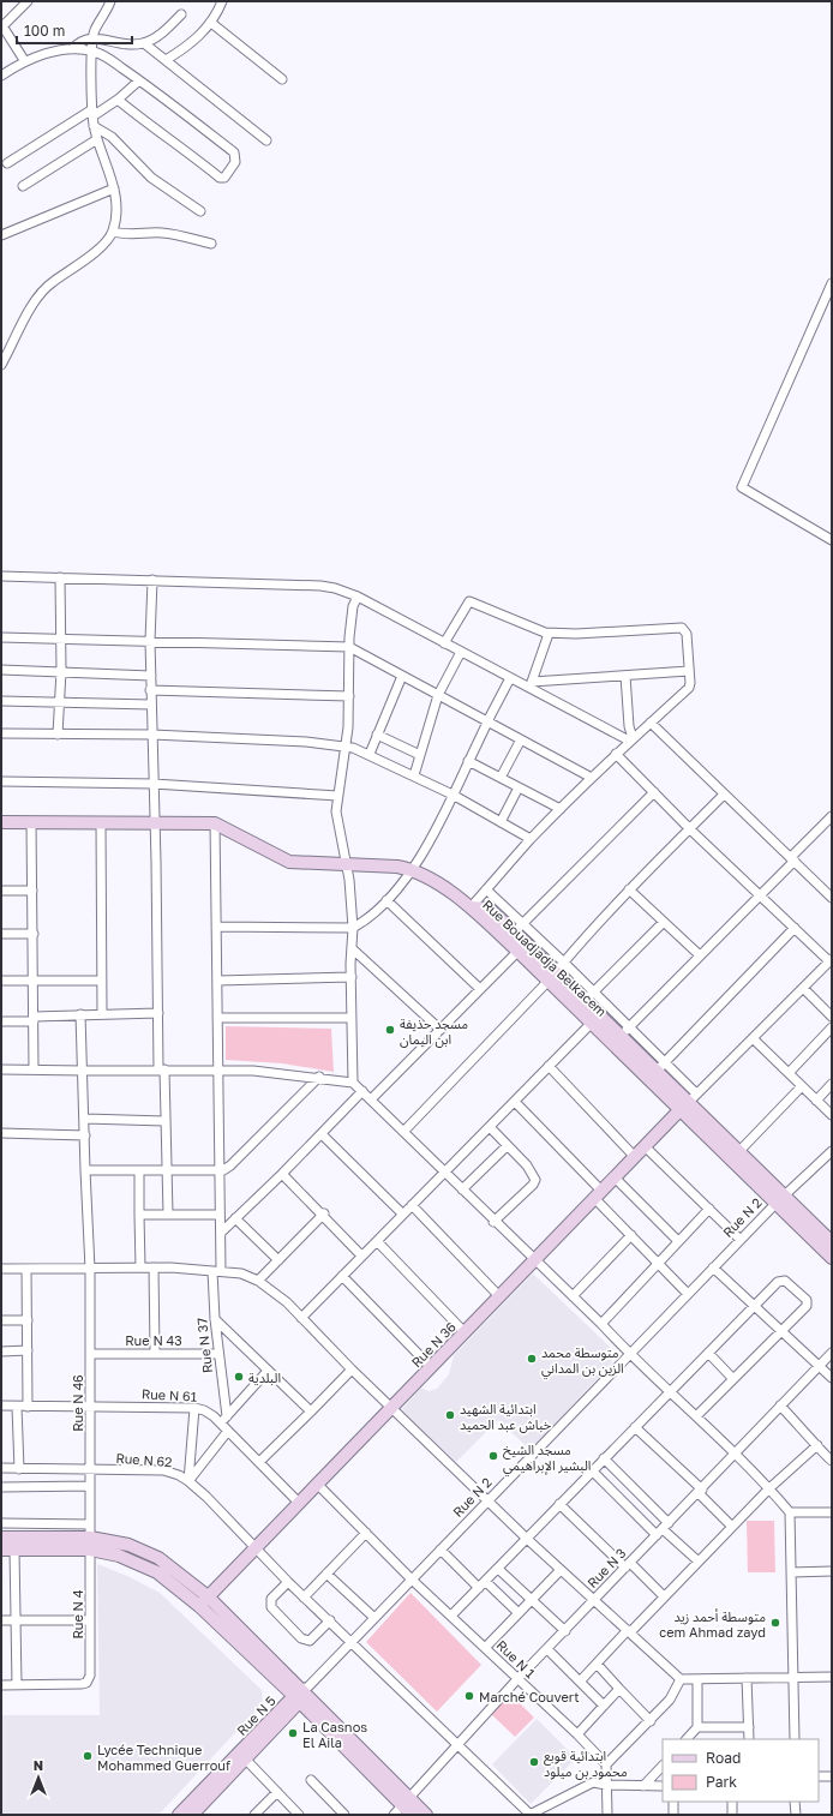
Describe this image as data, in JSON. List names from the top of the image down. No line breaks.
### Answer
{"streets":{"street":["Rue Bouadjadja Belkacem","Rue N 2","Rue N 43","Rue N 36","Rue N 37","Rue N 61","Rue N 46","Rue N 62","Rue N 3","Rue N 4","Rue N 1","Rue N 5"]},"crossings":[["Rue Bouadjadja Belkacem","Rue N 2"],["Rue Bouadjadja Belkacem","Rue N 36"],["Rue N 2","Rue N 62"],["Rue N 2","Rue N 1"],["Rue N 2","Rue N 5"],["Rue N 43","Rue N 37"],["Rue N 43","Rue N 46"],["Rue N 36","Rue N 61"],["Rue N 36","Rue N 62"],["Rue N 36","Rue N 1"],["Rue N 37","Rue N 61"],["Rue N 61","Rue N 46"],["Rue N 46","Rue N 62"],["Rue N 46","Rue N 4"],["Rue N 62","Rue N 3"],["Rue N 3","Rue N 1"]],"places":["مسجد حذيفة ابن اليمان","متوسطة محمد الزين بن المداني","البلدية","ابتدائية الشهيد خباش عبد الحميد","مسجد الشيخ البشير الإبراهيمي","متوسطة أحمد زيد cem Ahmad zayd","Marché Couvert","La Casnos El Aila","Lycée Technique Mohammed Guerrouf","ابتدائية قوبع محمود بن ميلود"],"legend":["Road","Park"],"scale_bar":"100 m","north":"top"}
